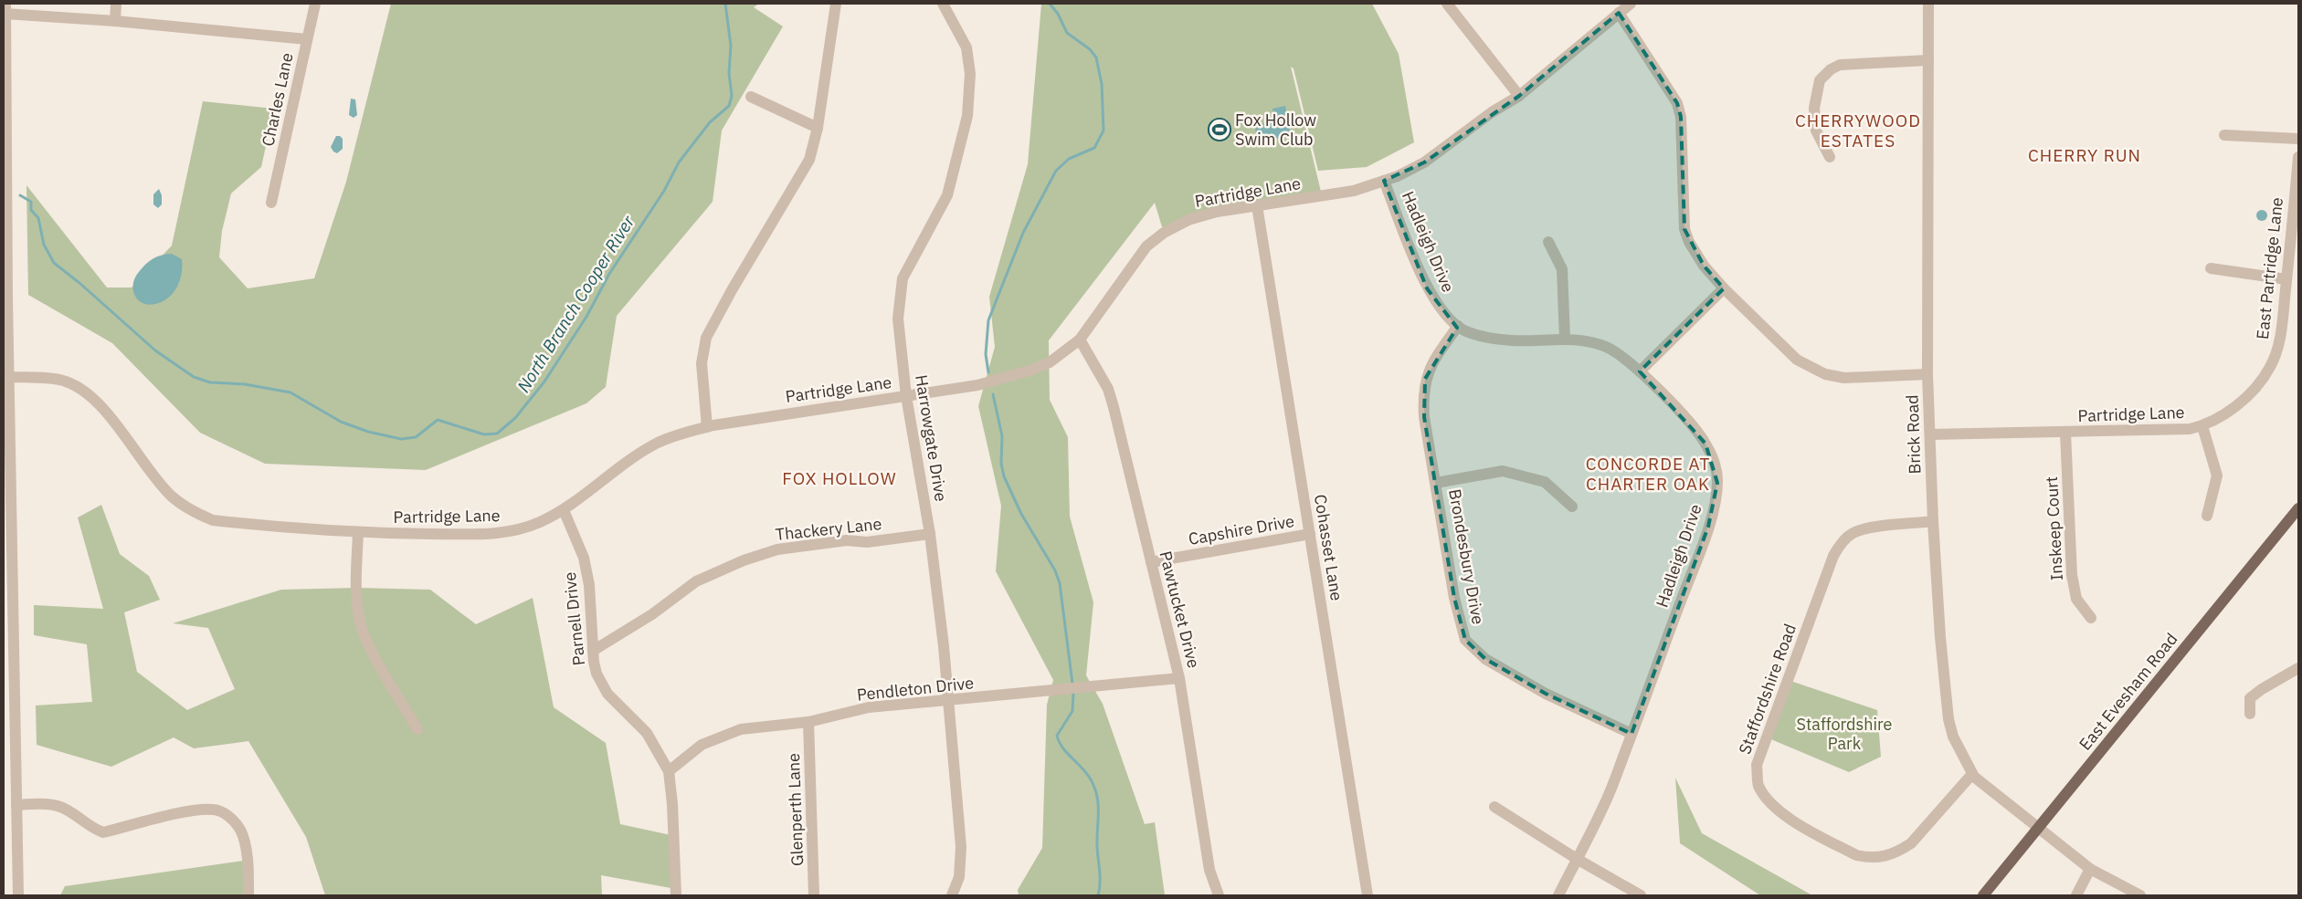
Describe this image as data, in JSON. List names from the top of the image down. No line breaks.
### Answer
{"streets":{"main road":["East Evesham Road"],"street":["Charles Lane","Partridge Lane","Hadleigh Drive","East Partridge Lane","Brick Road","Harrowgate Drive","Inskeep Court","Thackery Lane","Capshire Drive","Cohasset Lane","Brondesbury Drive","Pawtucket Drive","Parnell Drive","Pendleton Drive","Staffordshire Road","Glenperth Lane"]},"crossings":[["Partridge Lane","Hadleigh Drive"],["Partridge Lane","East Partridge Lane"],["Partridge Lane","Harrowgate Drive"],["Partridge Lane","Inskeep Court"],["Partridge Lane","Cohasset Lane"],["Partridge Lane","Pawtucket Drive"],["Partridge Lane","Parnell Drive"],["Hadleigh Drive","Brondesbury Drive"],["Brick Road","Staffordshire Road"],["Brick Road","East Evesham Road"],["Harrowgate Drive","Thackery Lane"],["Harrowgate Drive","Pendleton Drive"],["Thackery Lane","Parnell Drive"],["Capshire Drive","Cohasset Lane"],["Capshire Drive","Pawtucket Drive"],["Pawtucket Drive","Pendleton Drive"],["Parnell Drive","Pendleton Drive"],["Pendleton Drive","Glenperth Lane"]],"districts":["CHERRYWOOD ESTATES","CHERRY RUN","CONCORDE AT CHARTER OAK","FOX HOLLOW"],"water":["North Branch Cooper River"],"parks":["Staffordshire Park"],"places":{"sports":["Fox Hollow Swim Club"]}}
